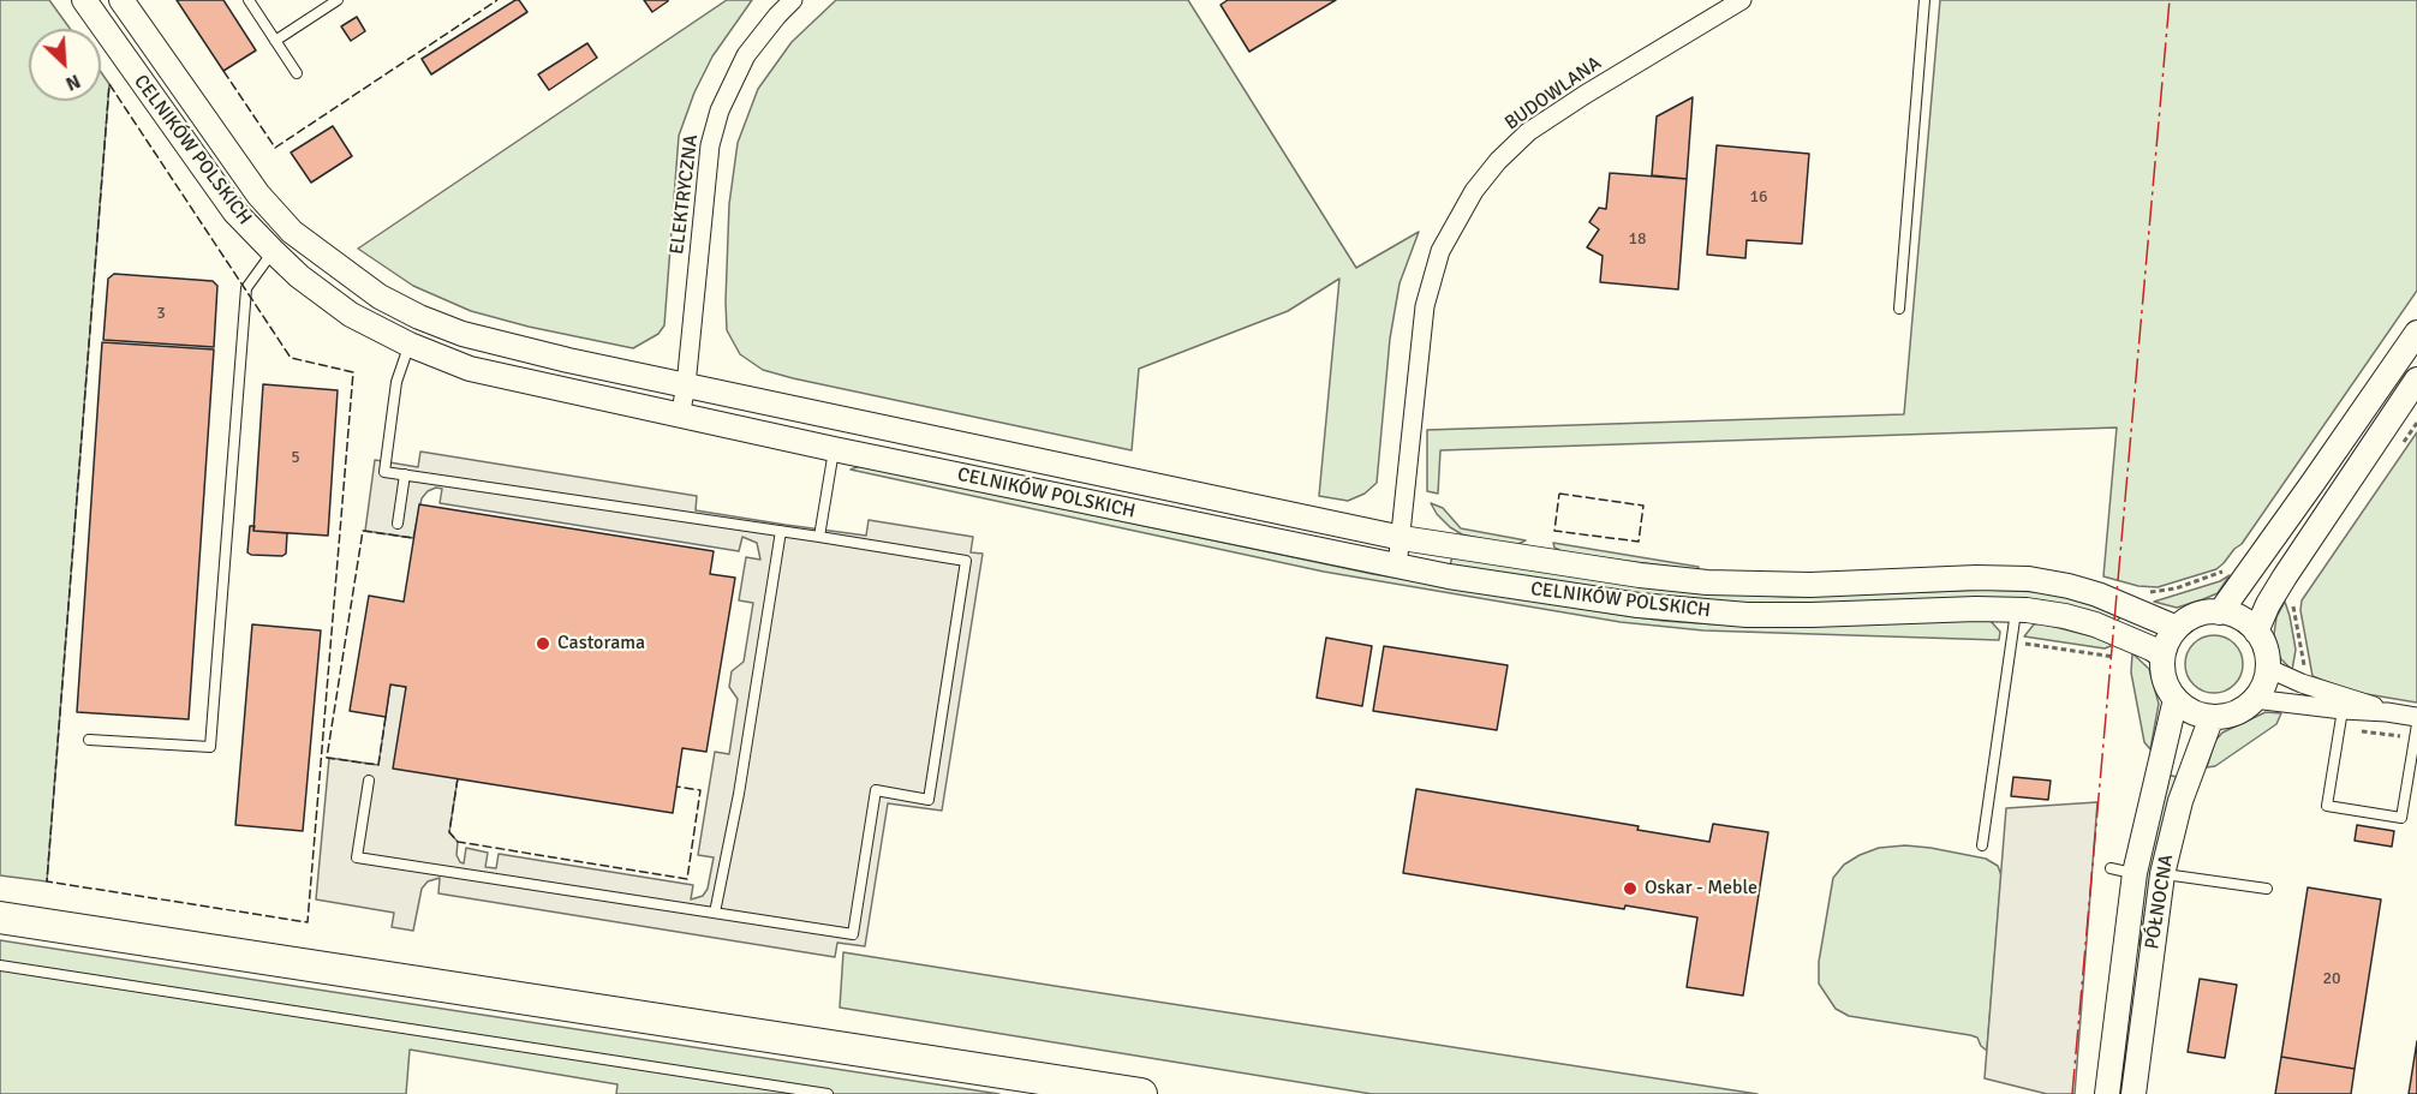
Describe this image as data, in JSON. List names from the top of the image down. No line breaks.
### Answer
{"streets":{"street":["BUDOWLANA","CELNIKÓW POLSKICH","ELEKTRYCZNA","PÓŁNOCNA"]},"crossings":[["BUDOWLANA","CELNIKÓW POLSKICH"],["CELNIKÓW POLSKICH","ELEKTRYCZNA"],["CELNIKÓW POLSKICH","PÓŁNOCNA"]],"places":["Castorama","Oskar - Meble"],"house_numbers":["16","18","3","5","20"],"north":"bottom right"}
